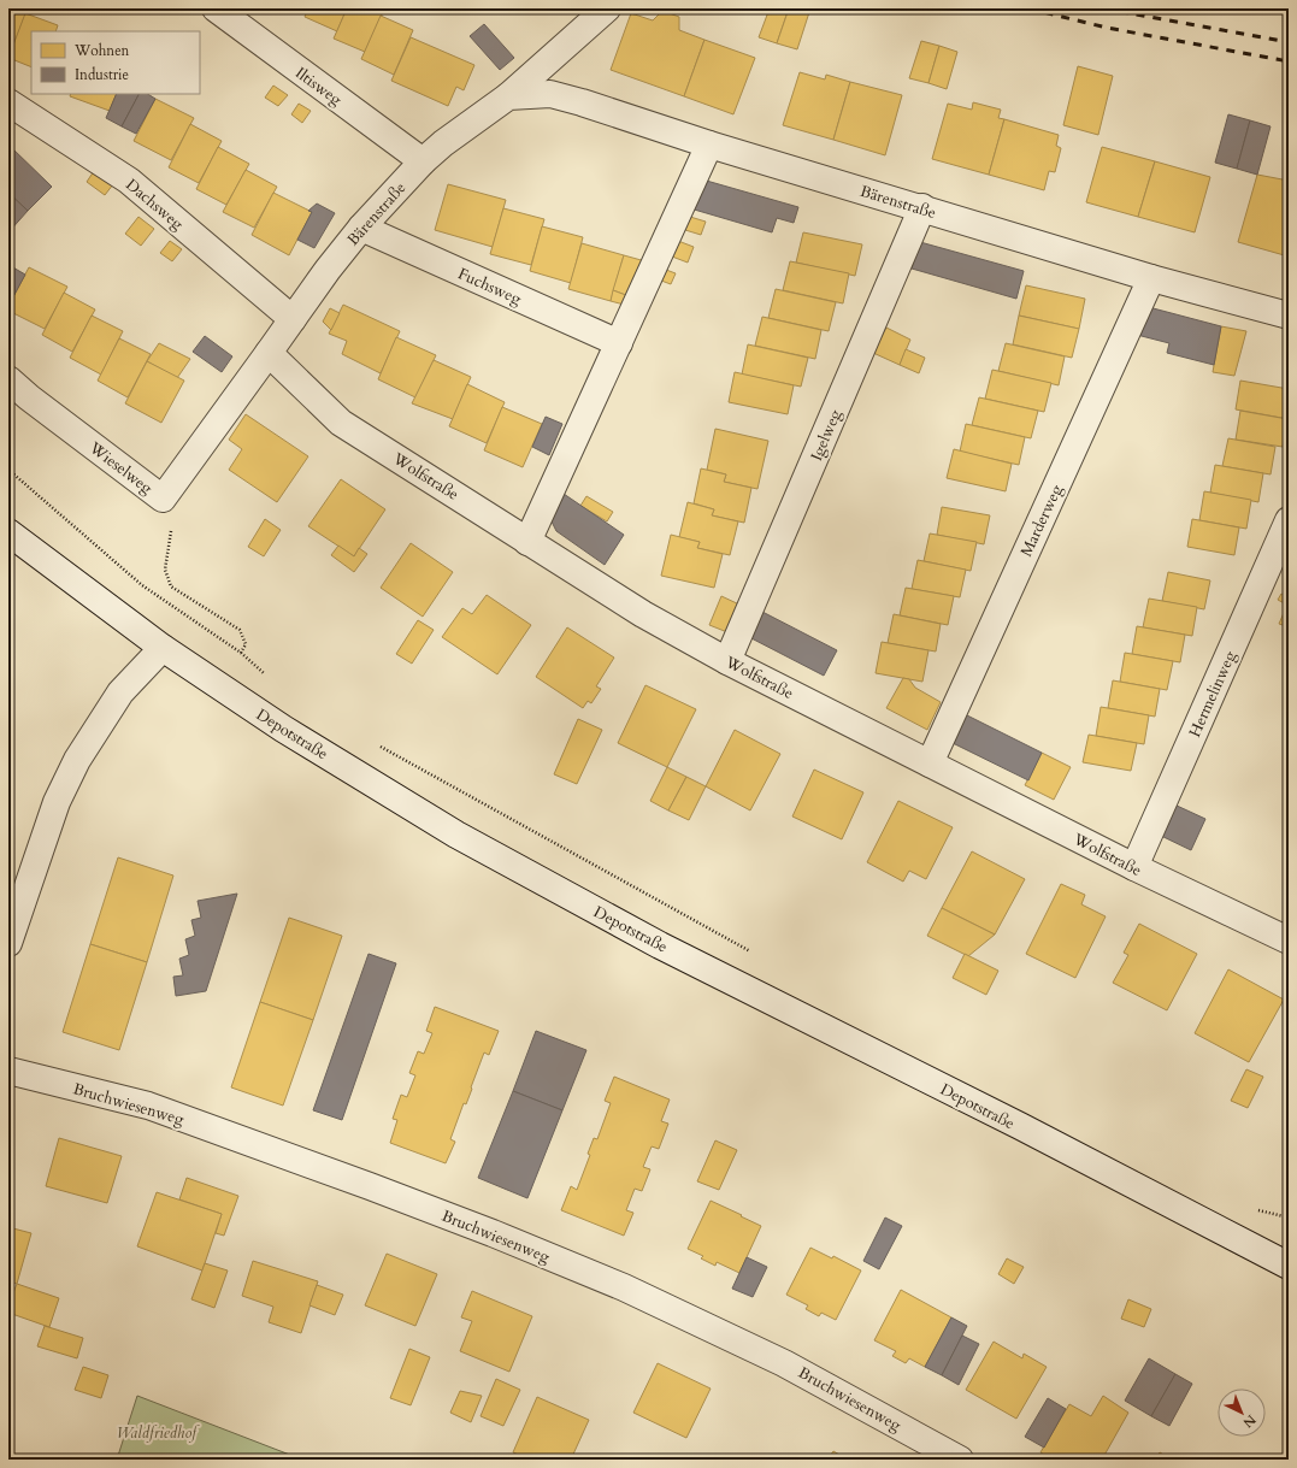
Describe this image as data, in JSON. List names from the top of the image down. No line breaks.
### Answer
{"streets":{"street":["Iltisweg","Bärenstraße","Dachsweg","Fuchsweg","Igelweg","Wieselweg","Wolfstraße","Marderweg","Hermelinweg","Depotstraße","Bruchwiesenweg"]},"crossings":[["Iltisweg","Bärenstraße"],["Bärenstraße","Dachsweg"],["Bärenstraße","Fuchsweg"],["Bärenstraße","Igelweg"],["Bärenstraße","Wieselweg"],["Bärenstraße","Wolfstraße"],["Bärenstraße","Marderweg"],["Igelweg","Wolfstraße"],["Wieselweg","Wolfstraße"],["Wolfstraße","Marderweg"],["Wolfstraße","Hermelinweg"]],"parks":["Waldfriedhof"],"legend":["Wohnen","Industrie"],"north":"bottom right"}
